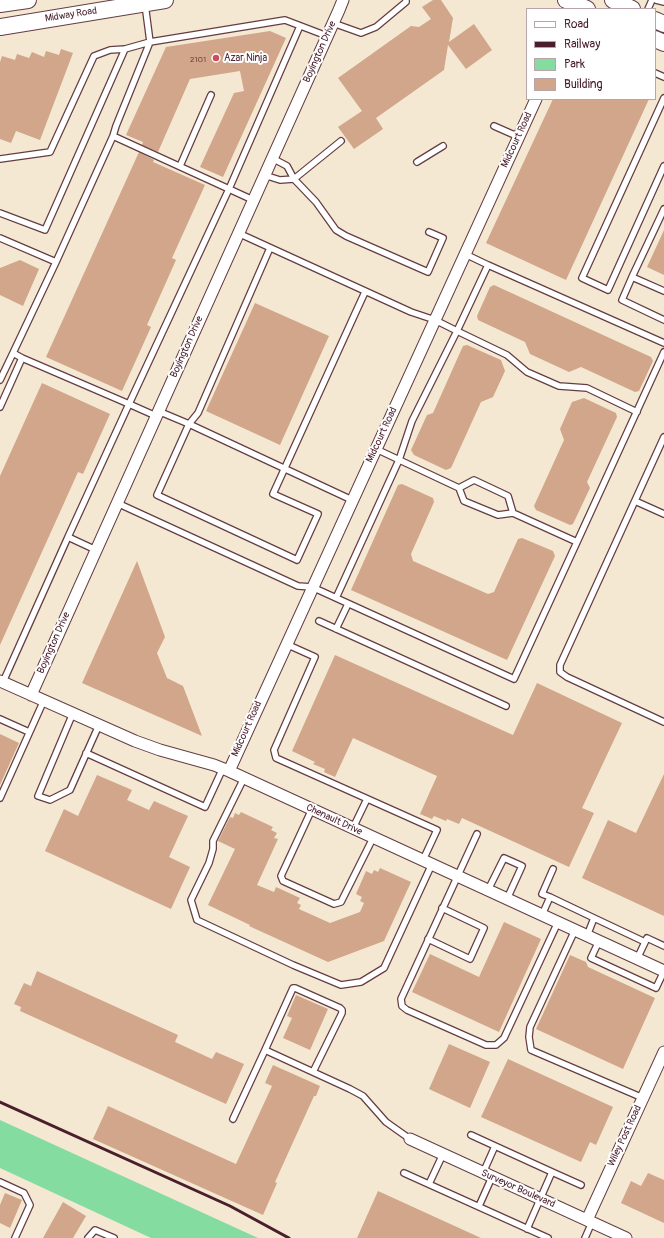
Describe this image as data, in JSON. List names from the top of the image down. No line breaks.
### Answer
{"streets":{"main road":["Midway Road"],"street":["Boyington Drive","Midcourt Road","Chenault Drive","Wiley Post Road","Surveyor Boulevard"]},"crossings":[["Boyington Drive","Chenault Drive"],["Midcourt Road","Chenault Drive"],["Wiley Post Road","Surveyor Boulevard"]],"places":["Azar Ninja"],"house_numbers":["2101"],"legend":["Road","Railway","Park","Building"]}
